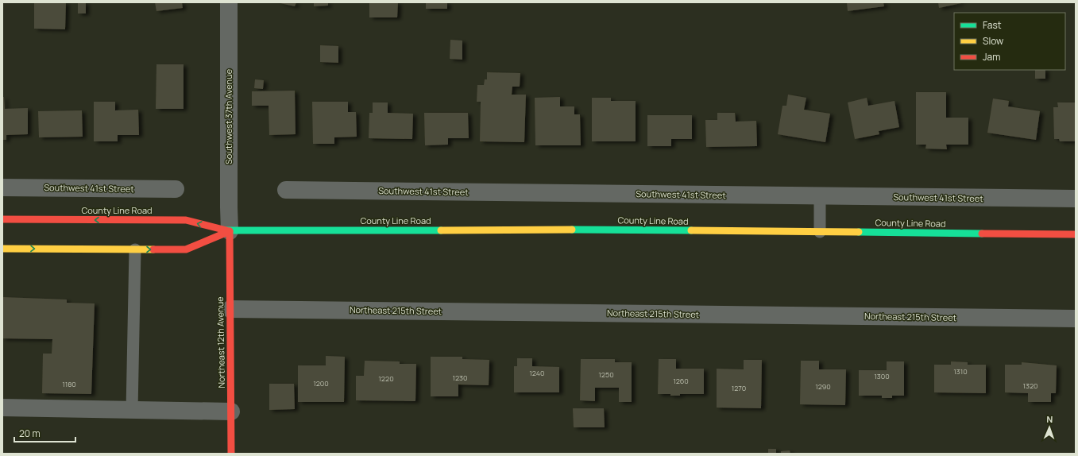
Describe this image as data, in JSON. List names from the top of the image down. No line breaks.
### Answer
{"streets":{"street":["Southwest 37th Avenue","Southwest 41st Street","County Line Road","Northeast 215th Street","Northeast 12th Avenue"]},"crossings":[["Southwest 37th Avenue","County Line Road"],["Southwest 37th Avenue","Northeast 12th Avenue"],["County Line Road","Northeast 12th Avenue"],["Northeast 215th Street","Northeast 12th Avenue"]],"house_numbers":["1310","1240","1250","1300","1230","1220","1260","1200","1180","1320","1290","1270"],"legend":["Fast","Slow","Jam"],"scale_bar":"20 m","north":"top"}
